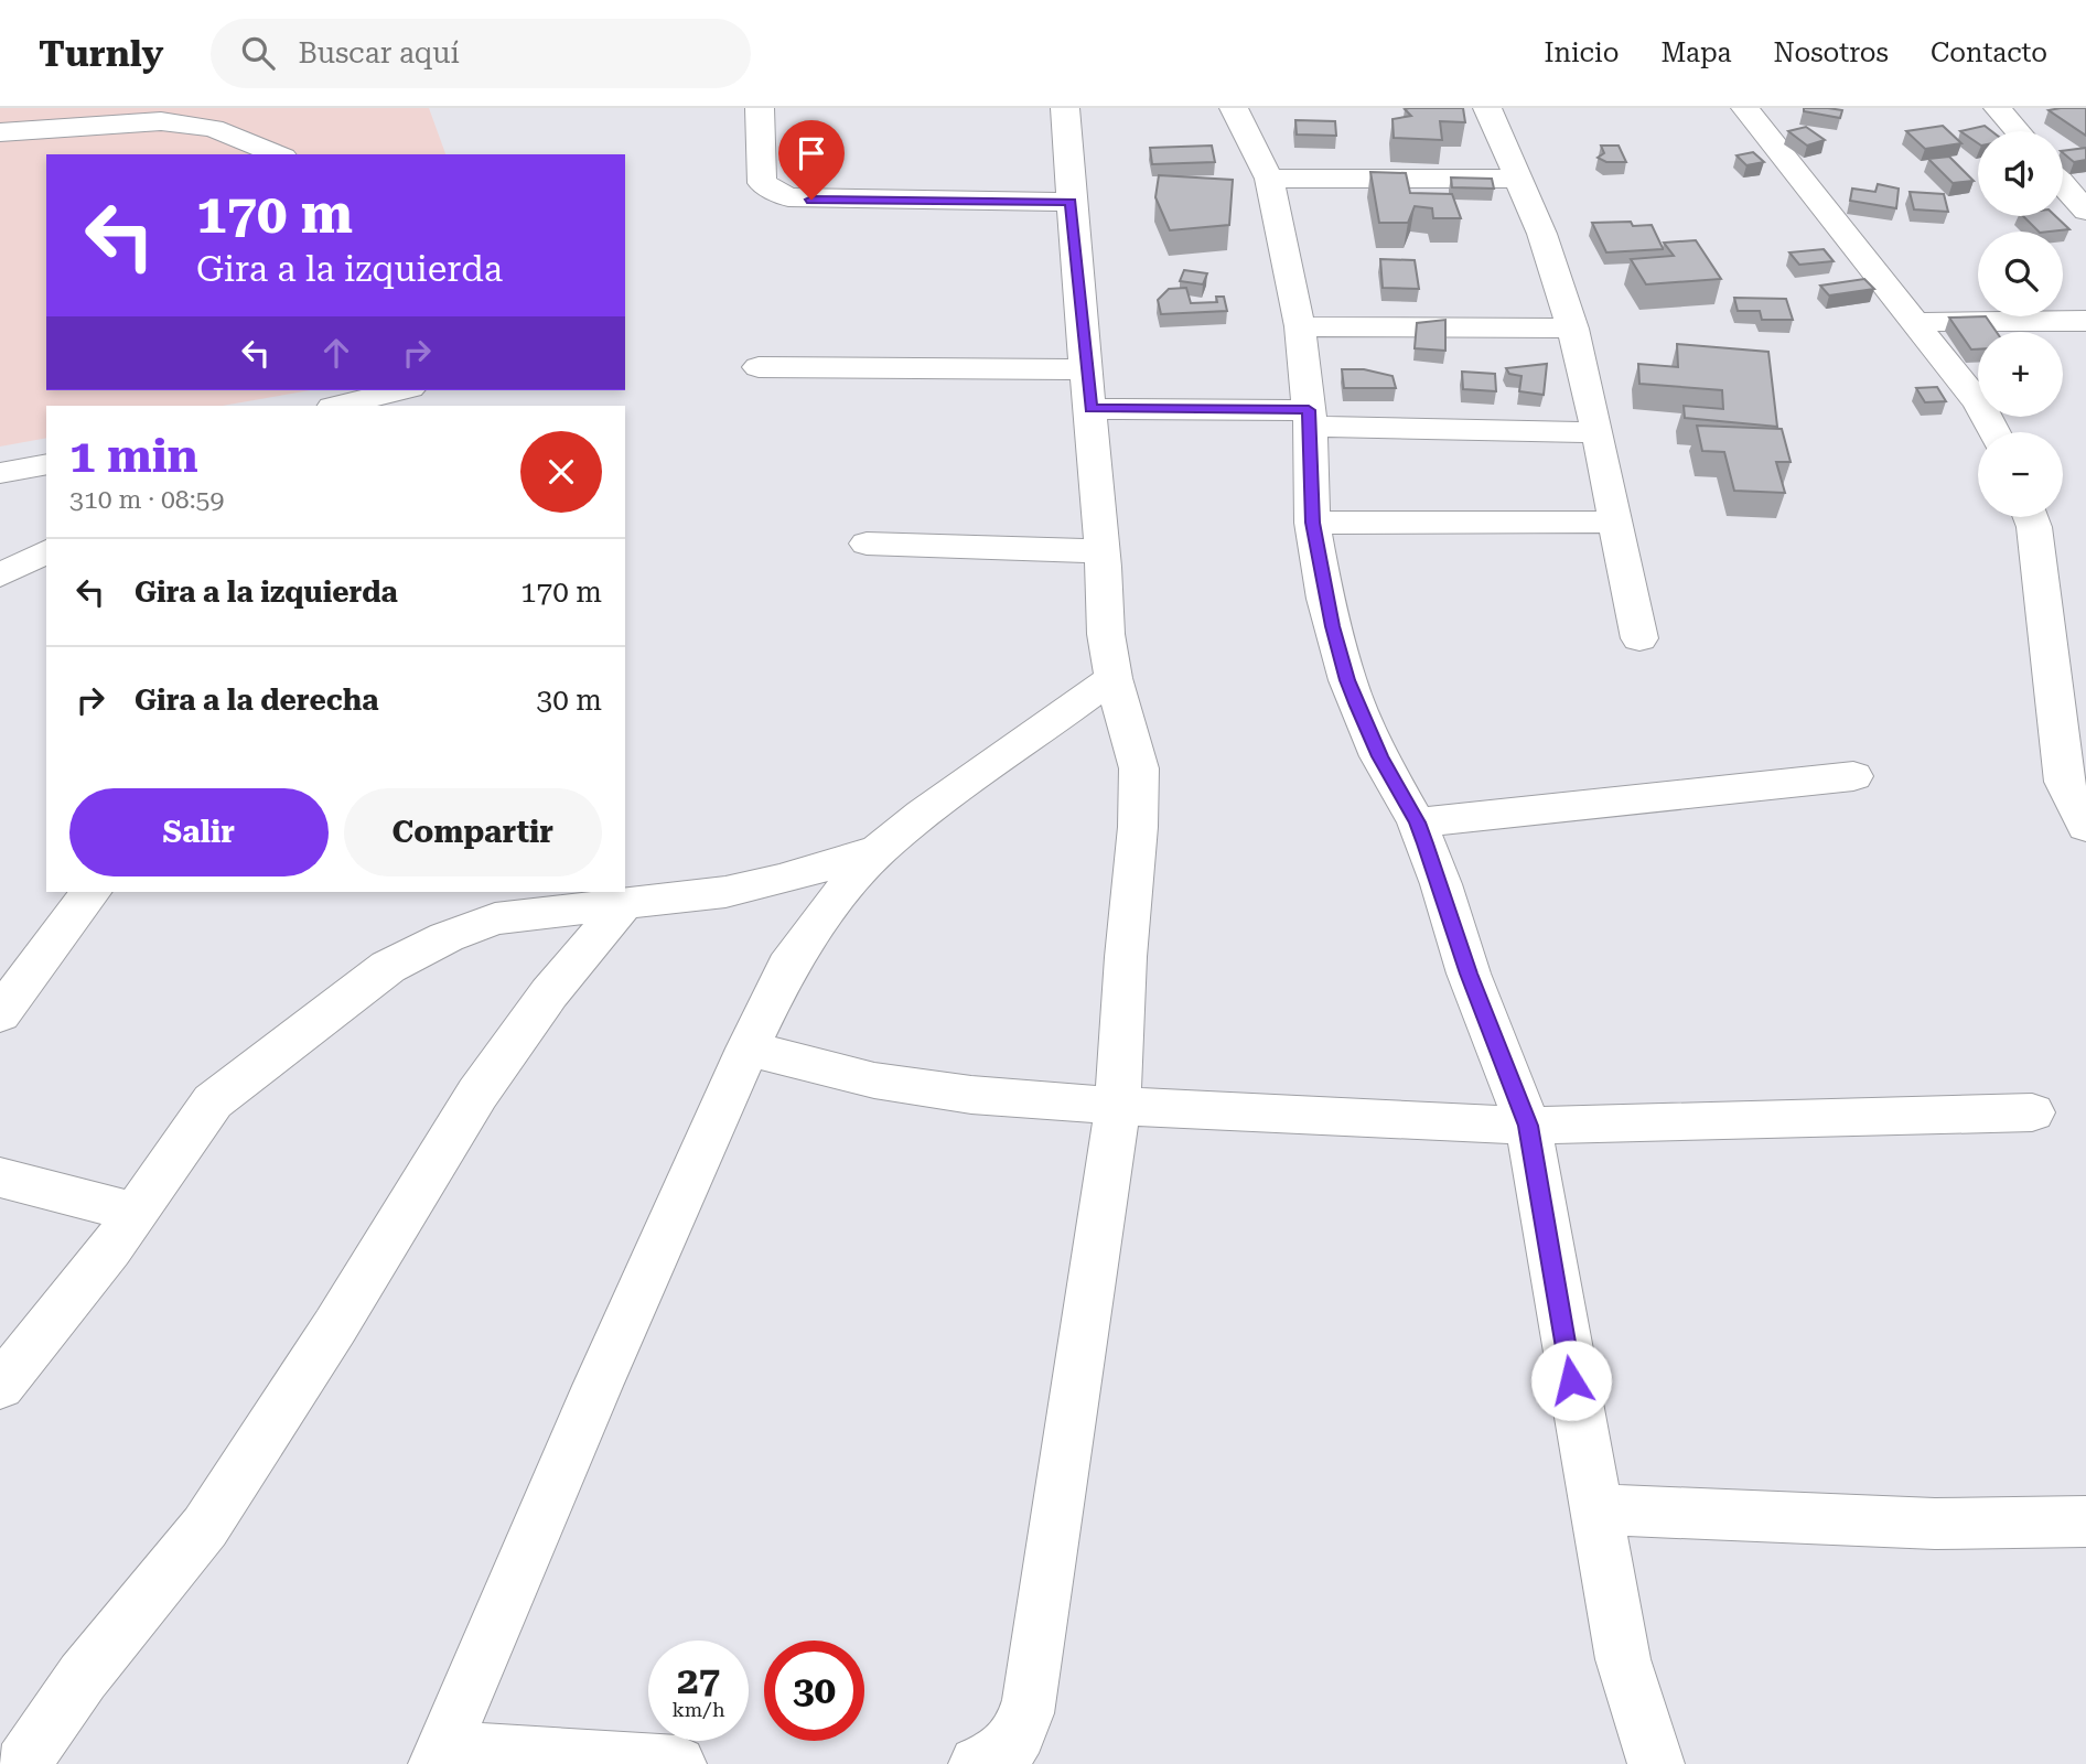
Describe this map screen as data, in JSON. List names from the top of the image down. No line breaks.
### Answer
{"page":{"header":"Turnly","search":"Buscar aquí","nav":["Inicio","Mapa","Nosotros","Contacto"],"map_buttons":["+","−"],"turn":["170 m","Gira a la izquierda"],"heading":["1 min","310 m · 08:59"],"list":[{"name":"Gira a la izquierda","value":"170 m"},{"name":"Gira a la derecha","value":"30 m"}],"buttons":["Salir","Compartir"],"speed":"27 km/h","limit":"30"}}
